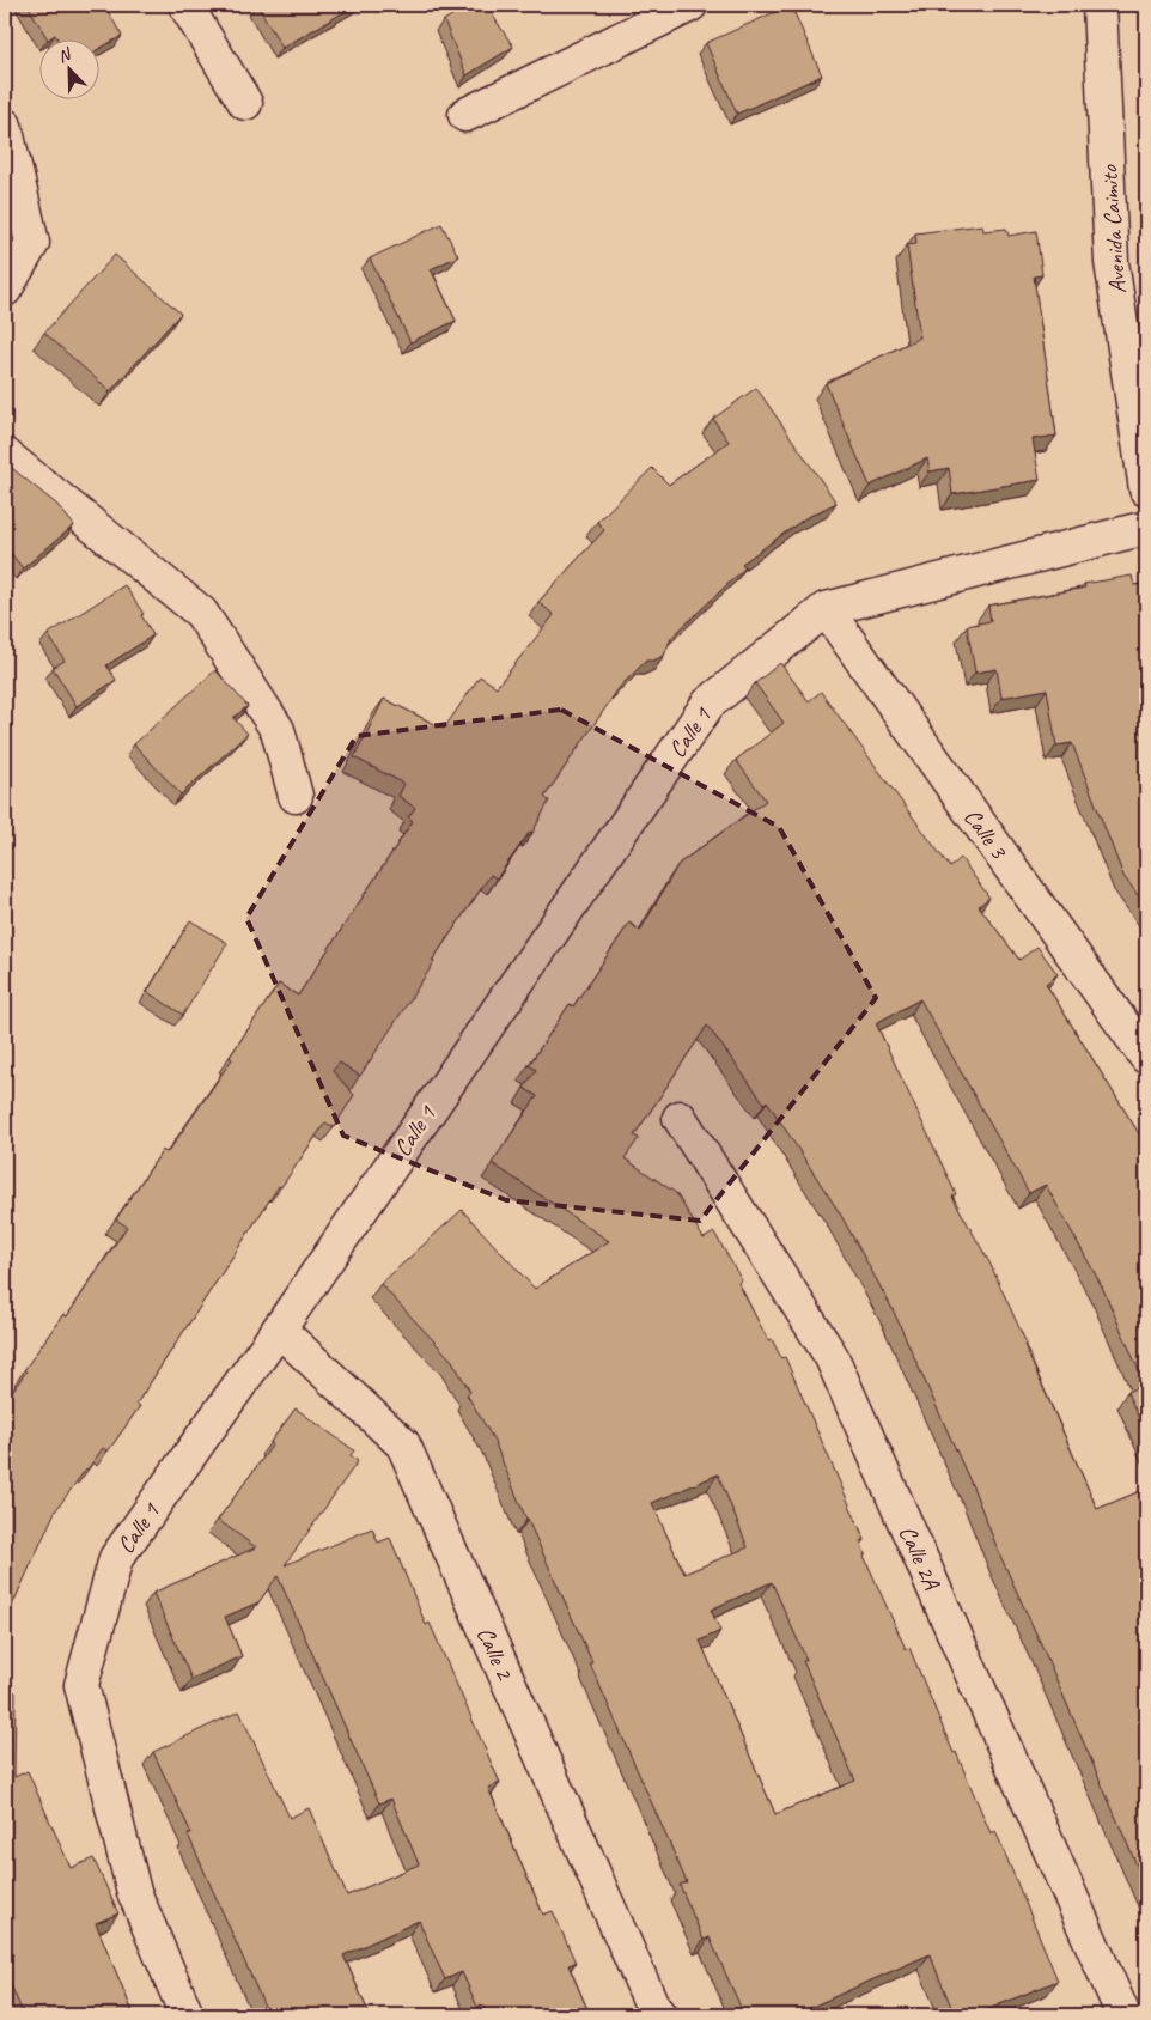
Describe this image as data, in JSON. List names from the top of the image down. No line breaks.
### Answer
{"streets":{"street":["Avenida Caimito","Calle 1","Calle 3","Calle 2A","Calle 2"]},"crossings":[["Calle 1","Calle 3"],["Calle 1","Calle 2"]],"north":"top left"}
